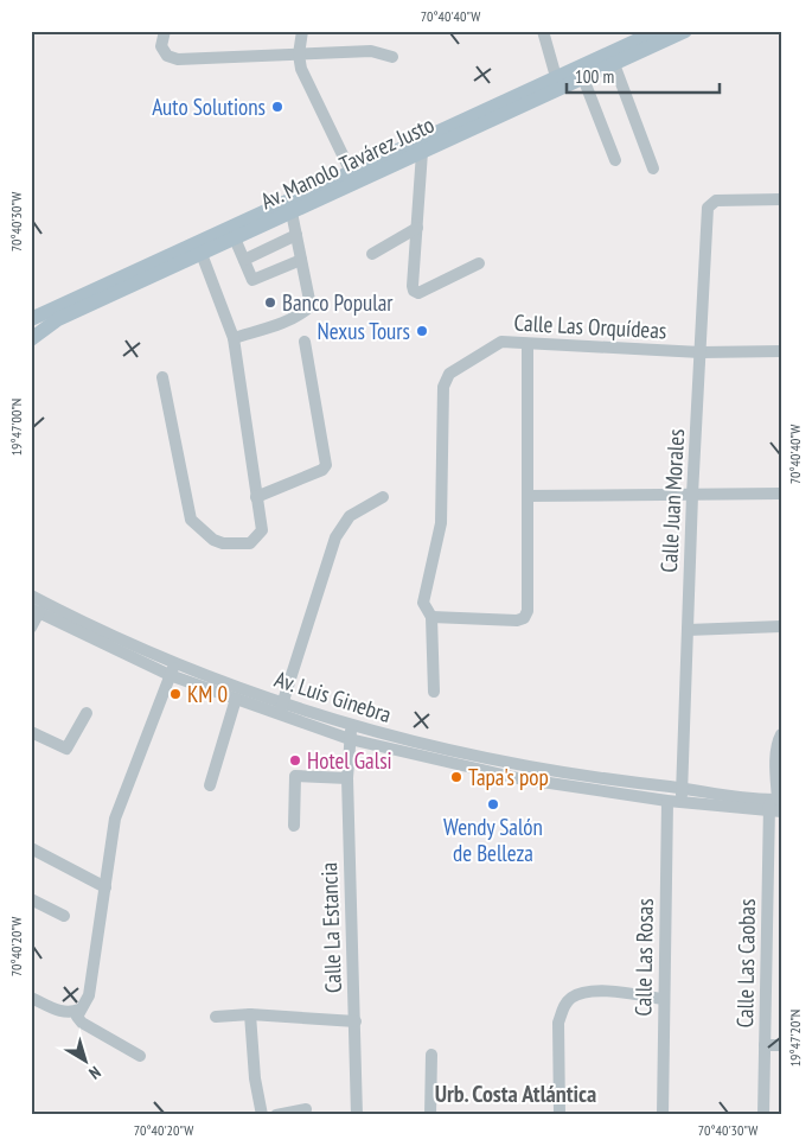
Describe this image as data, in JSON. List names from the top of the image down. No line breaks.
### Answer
{"streets":{"main road":["Av. Manolo Tavárez Justo"],"street":["Calle Las Orquídeas","Calle Juan Morales","Av. Luis Ginebra","Calle La Estancia","Calle Las Rosas","Calle Las Caobas"]},"crossings":[["Calle Las Orquídeas","Calle Juan Morales"],["Calle Juan Morales","Av. Luis Ginebra"],["Av. Luis Ginebra","Calle La Estancia"],["Av. Luis Ginebra","Calle Las Rosas"],["Av. Luis Ginebra","Calle Las Caobas"]],"districts":["Urb. Costa Atlántica"],"places":["Auto Solutions","Banco Popular","Nexus Tours","KM 0","Hotel Galsi","Tapa's pop","Wendy Salón de Belleza"],"scale_bar":"100 m","north":"bottom right","coordinates":["70°40'40\"W","70°40'30\"W","19°47'00\"N","70°40'20\"W","19°47'20\"N"]}
